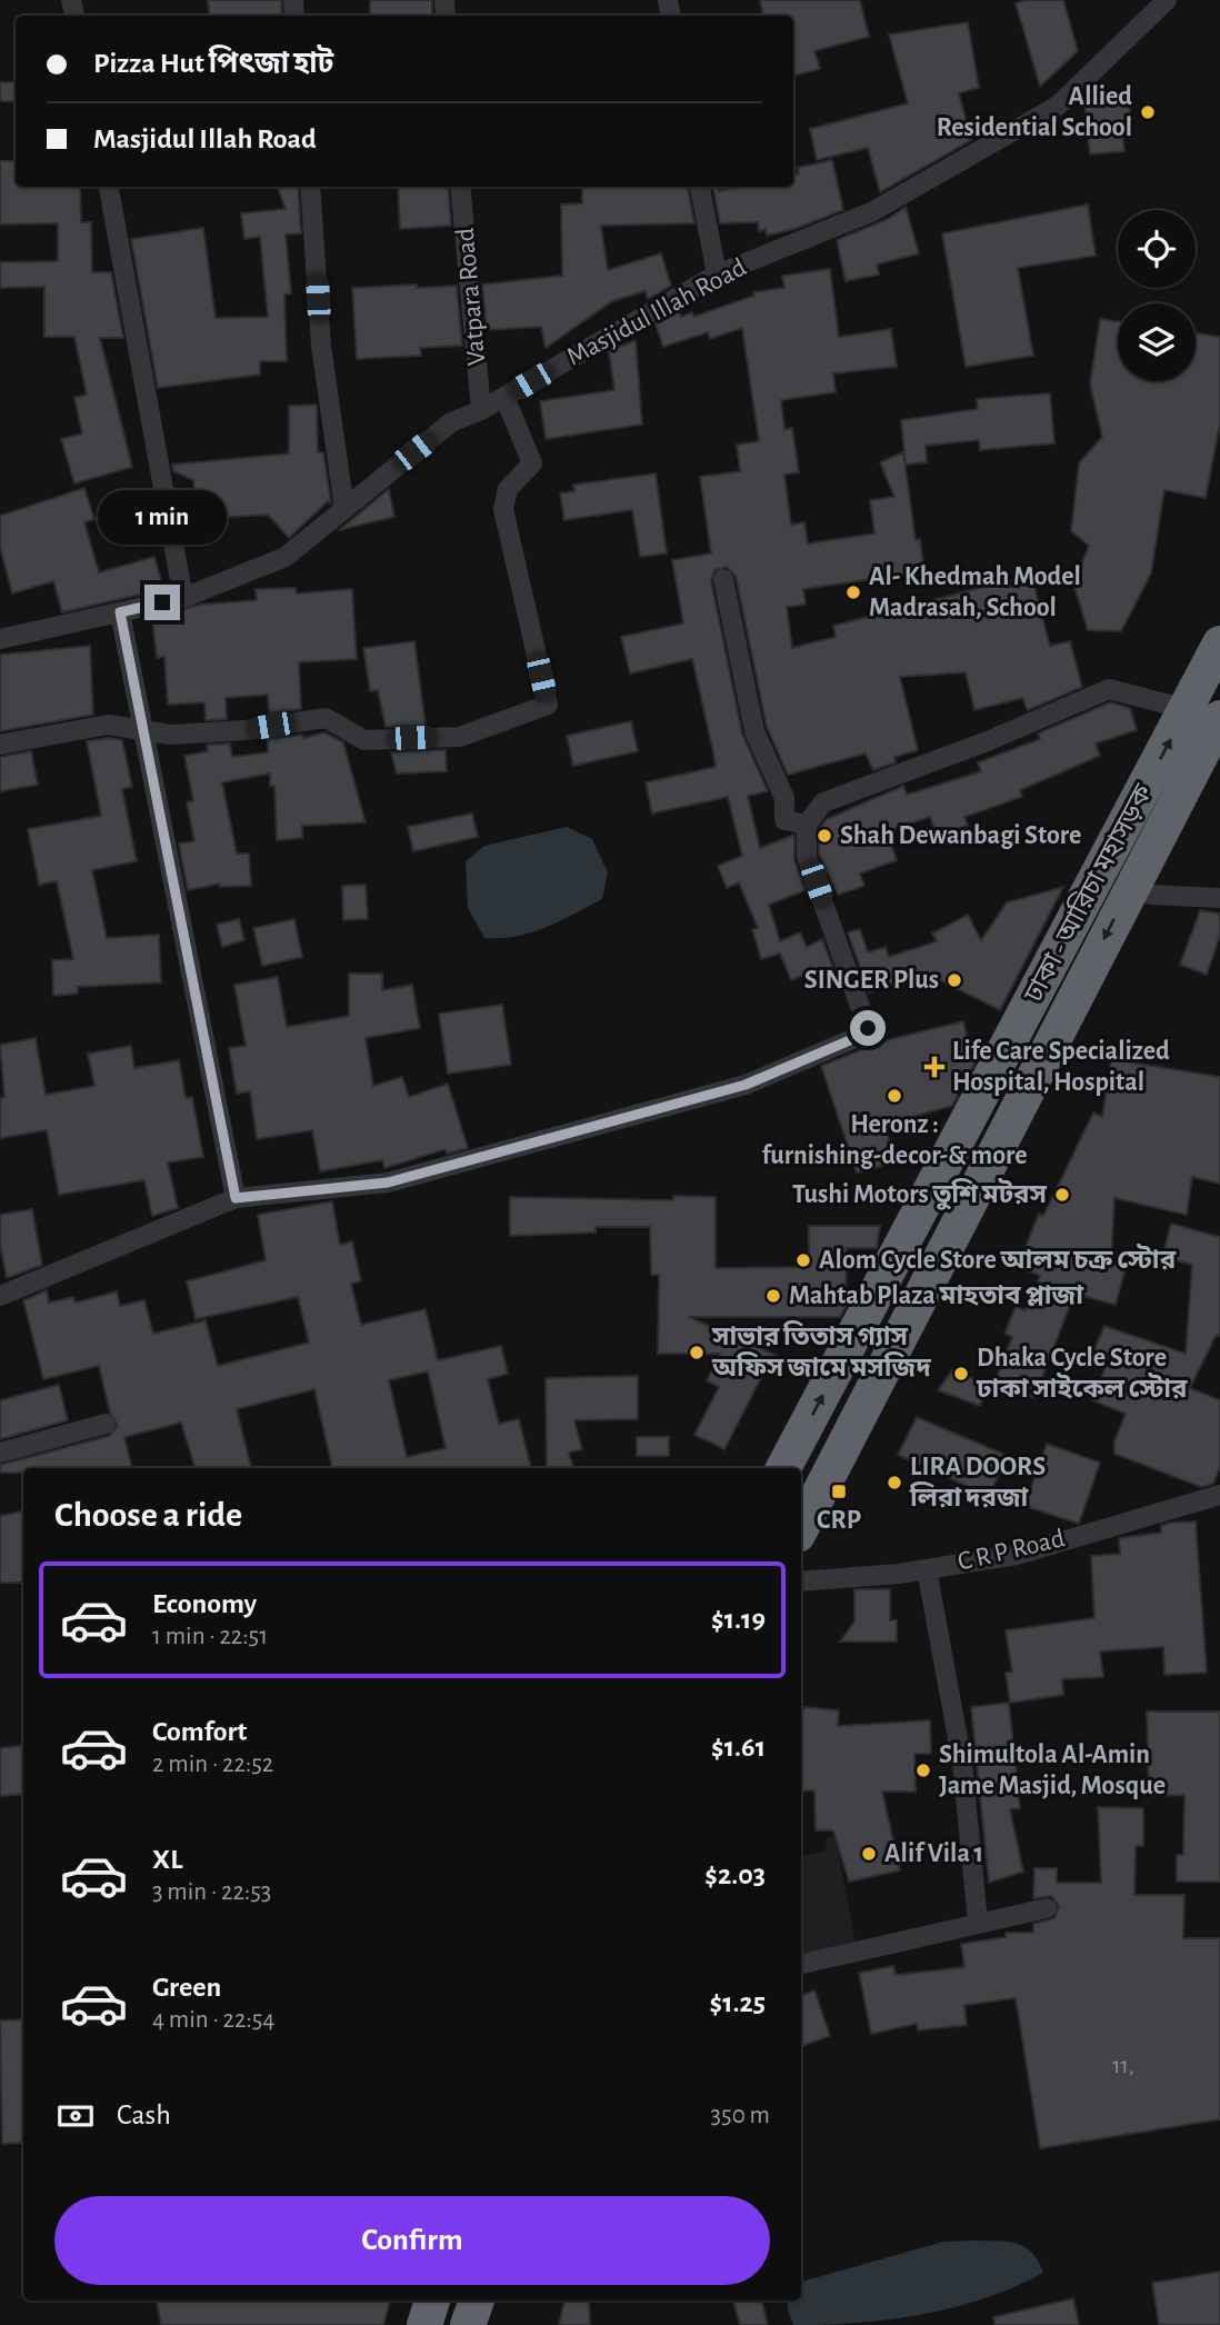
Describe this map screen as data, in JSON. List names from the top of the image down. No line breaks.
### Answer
{"streets":{"highway":["ঢাকা - আরিচা মহাসড়ক"],"street":["Vatpara Road","Masjidul Illah Road","C R P Road"]},"crossings":[["Vatpara Road","Masjidul Illah Road"]],"places":{"other":["Allied Residential School","Al- Khedmah Model Madrasah, School","Shah Dewanbagi Store","SINGER Plus","Heronz : furnishing-decor-& more","Tushi Motors তুশি মটরস","Alom Cycle Store আলম চক্র স্টোর","Mahtab Plaza মাহতাব প্লাজা","সাভার তিতাস গ্যাস অফিস জামে মসজিদ","Dhaka Cycle Store ঢাকা সাইকেল স্টোর","LIRA DOORS লিরা দরজা","Shimultola Al-Amin Jame Masjid, Mosque","Alif Vila 1"],"health":["Life Care Specialized Hospital, Hospital"],"transit":["CRP"]},"house_numbers":["11,"],"page":{"banner":["Pizza Hut পিৎজা হাট","Masjidul Illah Road"],"bubble":"1 min","heading":"Choose a ride","list":[{"name":"Economy","note":"1 min · 22:51","value":"$1.19"},{"name":"Comfort","note":"2 min · 22:52","value":"$1.61"},{"name":"XL","note":"3 min · 22:53","value":"$2.03"},{"name":"Green","note":"4 min · 22:54","value":"$1.25"}],"pay":["Cash","350 m"],"buttons":"Confirm"}}
